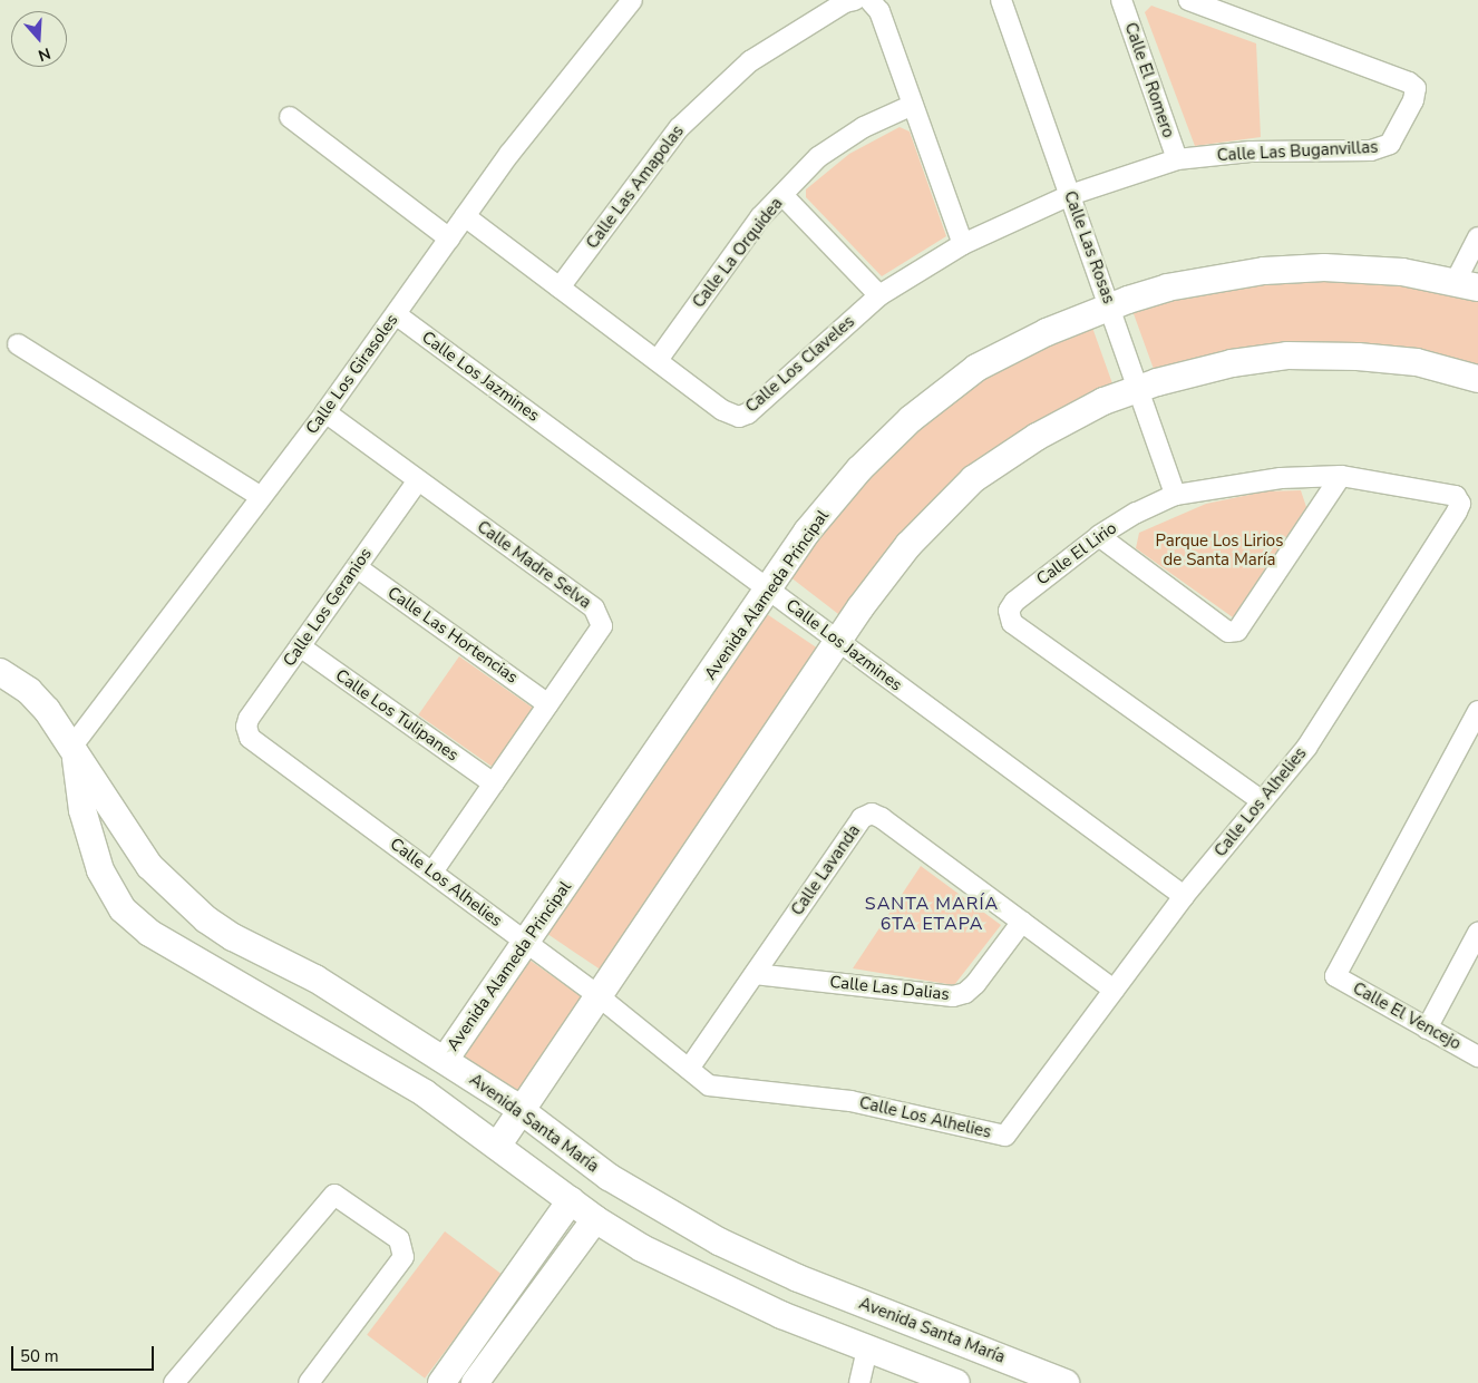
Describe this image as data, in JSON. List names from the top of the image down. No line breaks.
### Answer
{"streets":{"street":["Calle El Romero","Calle Las Buganvillas","Calle Las Amapolas","Calle Las Rosas","Calle La Orquidea","Calle Los Claveles","Calle Los Girasoles","Calle Los Jazmines","Calle El Lirio","Calle Madre Selva","Avenida Alameda Principal","Calle Los Geranios","Calle Las Hortencias","Calle Los Tulipanes","Calle Los Alhelies","Calle Lavanda","Calle Las Dalias","Calle El Vencejo","Avenida Santa María"]},"crossings":[["Calle El Romero","Calle Las Buganvillas"],["Calle Las Buganvillas","Calle Las Rosas"],["Calle Las Buganvillas","Calle Los Claveles"],["Calle Las Amapolas","Calle Los Claveles"],["Calle Las Rosas","Calle Los Claveles"],["Calle Las Rosas","Calle El Lirio"],["Calle Las Rosas","Avenida Alameda Principal"],["Calle La Orquidea","Calle Los Claveles"],["Calle Los Claveles","Calle Los Girasoles"],["Calle Los Girasoles","Calle Los Jazmines"],["Calle Los Girasoles","Calle Madre Selva"],["Calle Los Girasoles","Avenida Santa María"],["Calle Los Jazmines","Avenida Alameda Principal"],["Calle Los Jazmines","Calle Los Alhelies"],["Calle El Lirio","Calle Los Alhelies"],["Calle Madre Selva","Calle Los Geranios"],["Calle Madre Selva","Calle Las Hortencias"],["Calle Madre Selva","Calle Los Tulipanes"],["Calle Madre Selva","Calle Los Alhelies"],["Avenida Alameda Principal","Calle Los Alhelies"],["Avenida Alameda Principal","Avenida Santa María"],["Calle Los Geranios","Calle Las Hortencias"],["Calle Los Geranios","Calle Los Tulipanes"],["Calle Los Geranios","Calle Los Alhelies"],["Calle Los Alhelies","Calle Lavanda"],["Calle Lavanda","Calle Las Dalias"]],"districts":["SANTA MARÍA 6TA ETAPA"],"parks":["Parque Los Lirios de Santa María"],"scale_bar":"50 m","north":"bottom"}
